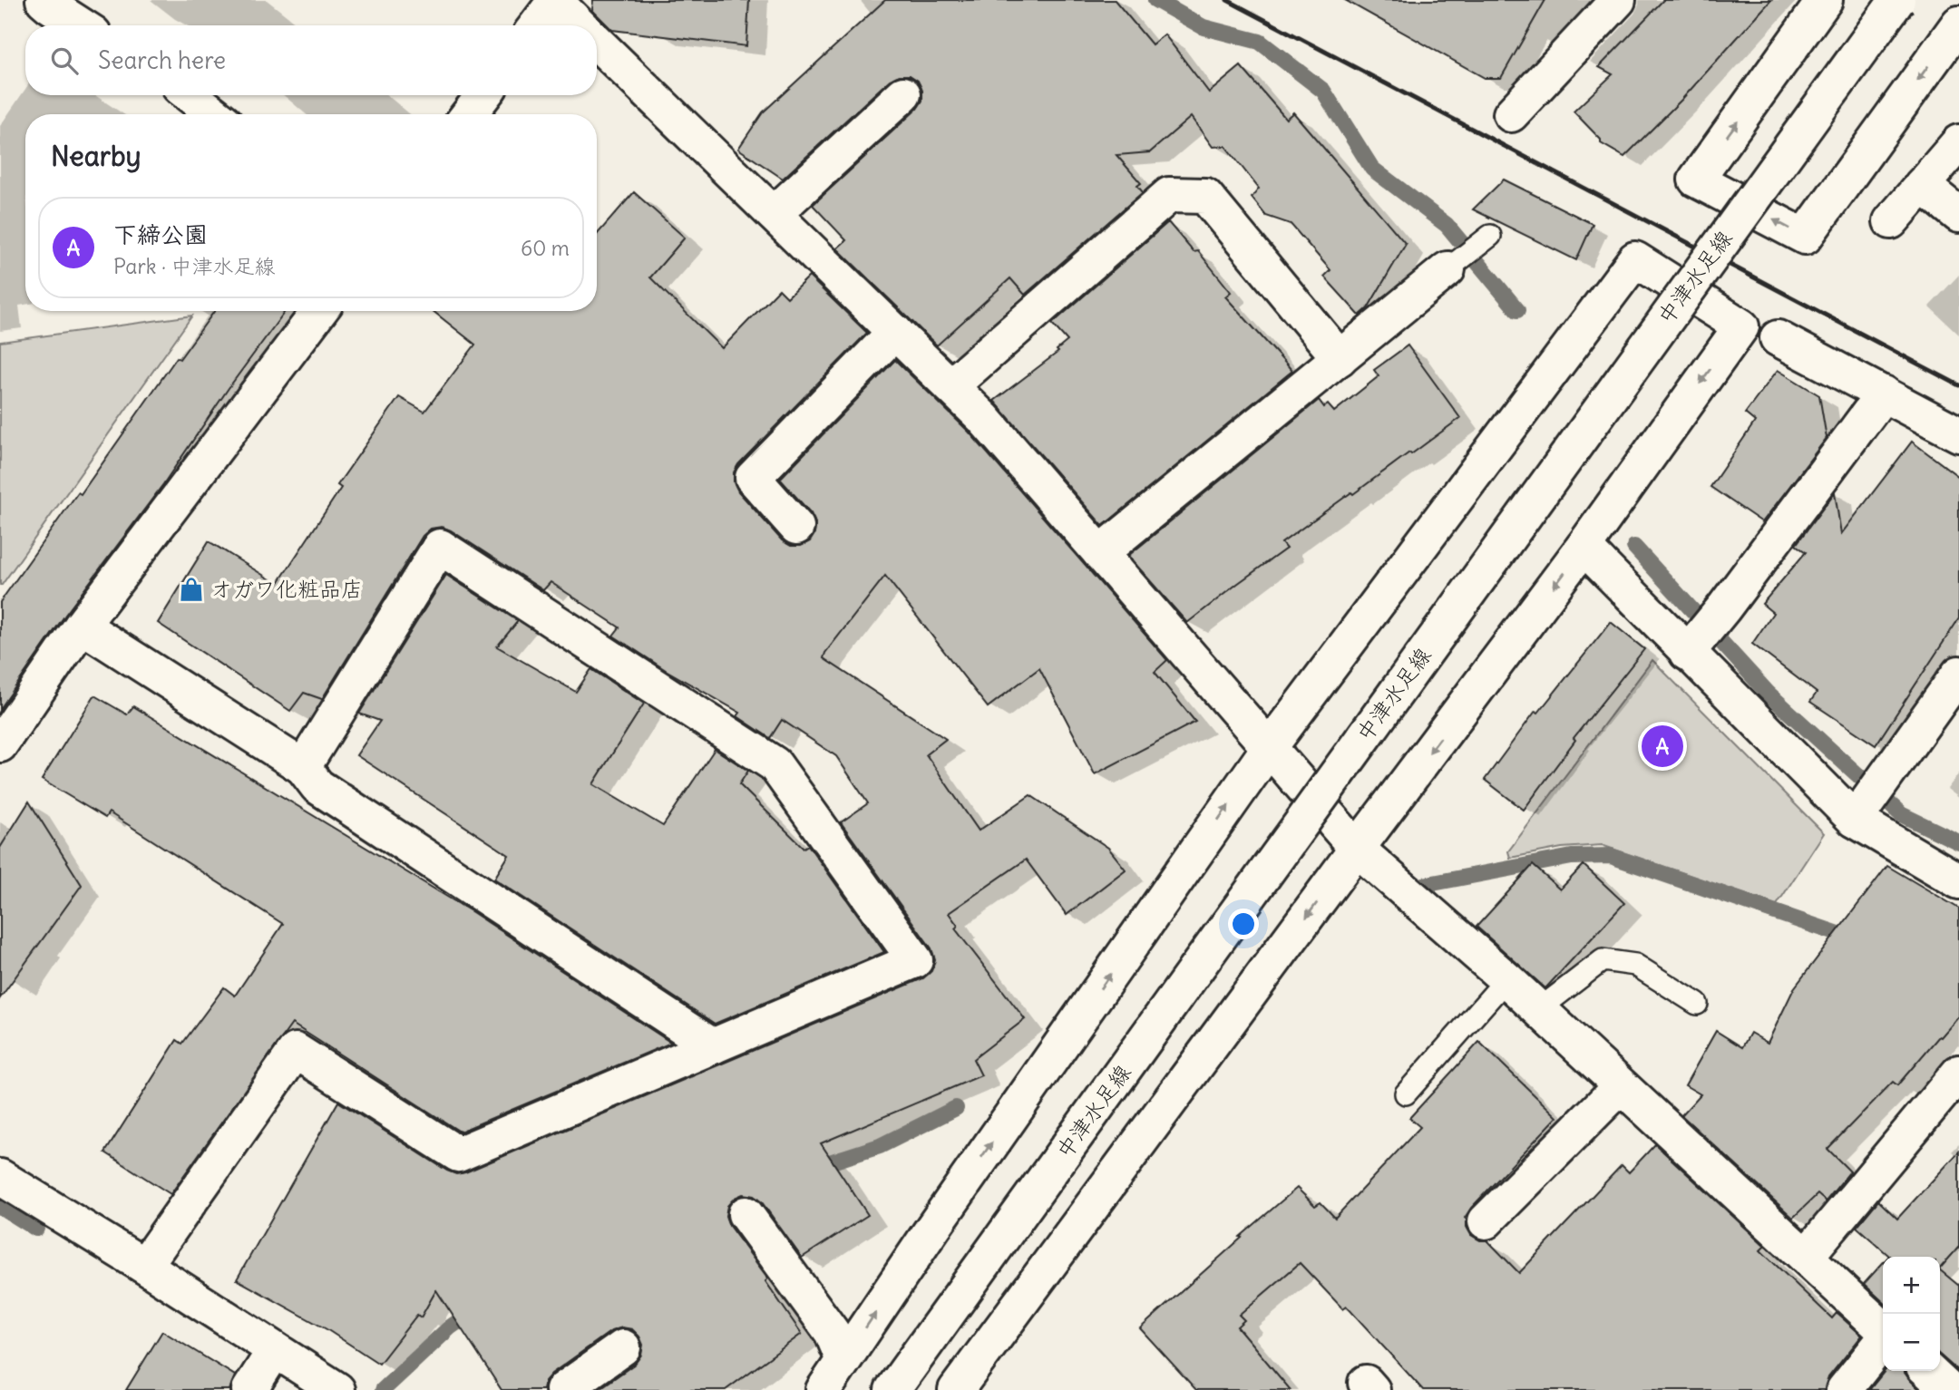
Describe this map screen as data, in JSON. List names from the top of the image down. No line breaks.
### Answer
{"streets":{"street":["中津水足線"]},"places":{"shop":["オガワ化粧品店"]},"page":{"search":"Search here","heading":"Nearby","list":[{"mark":"A","name":"下締公園","note":"Park · 中津水足線","value":"60 m"}],"pins":"A","map_buttons":["+","−"]}}
